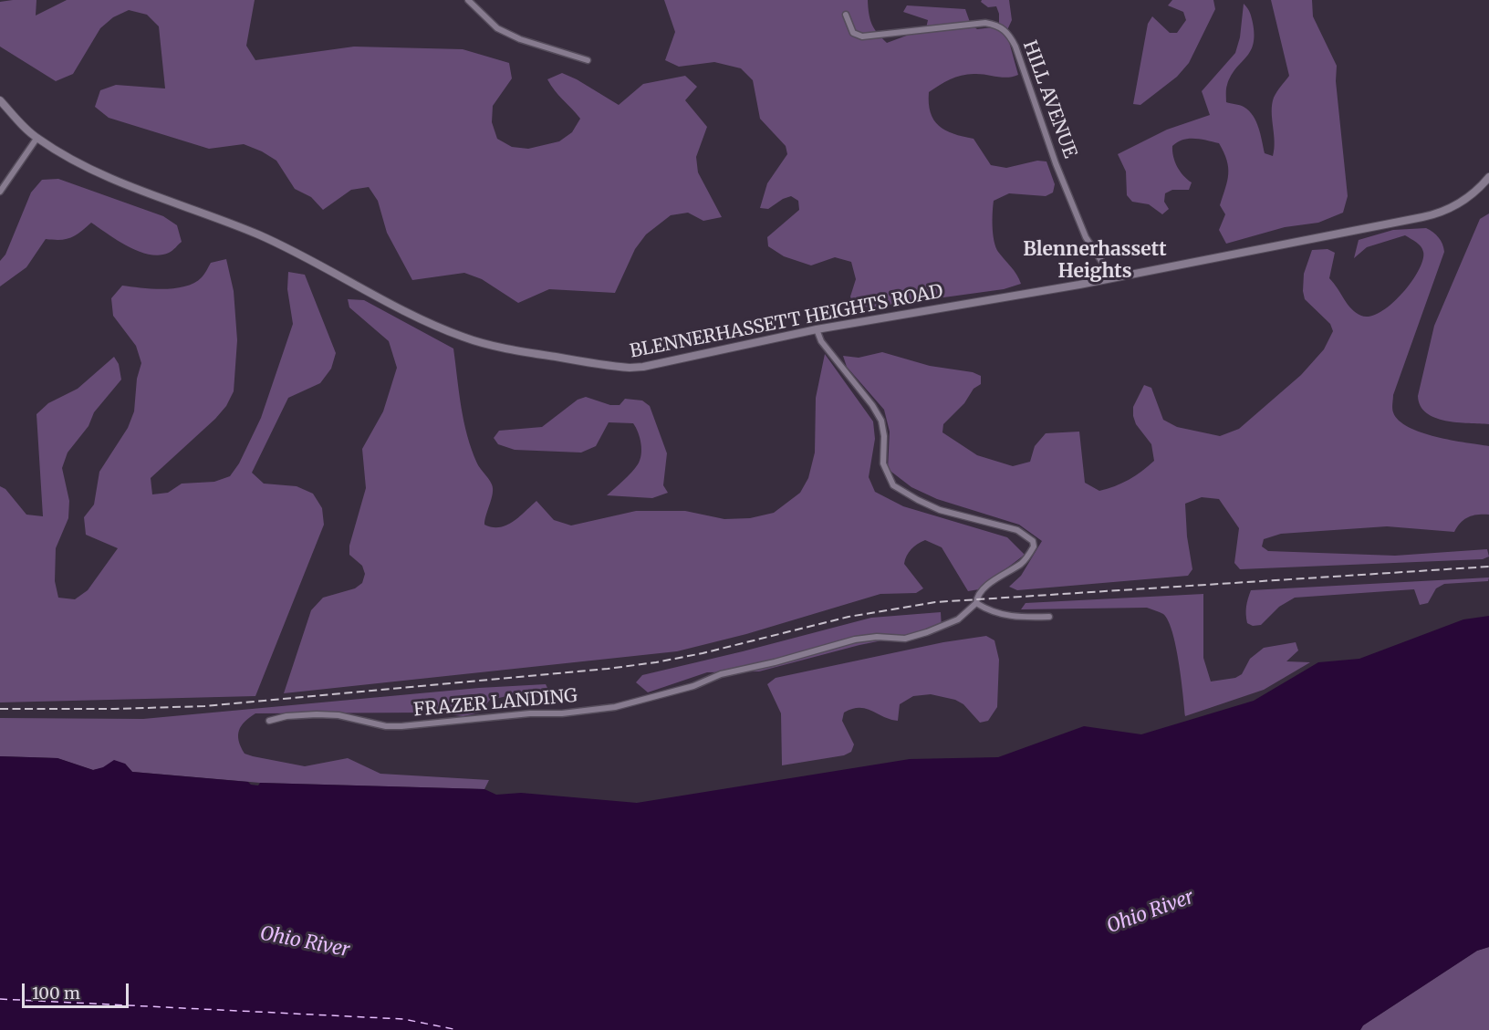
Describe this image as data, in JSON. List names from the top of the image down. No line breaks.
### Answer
{"streets":{"street":["HILL AVENUE","BLENNERHASSETT HEIGHTS ROAD","FRAZER LANDING"]},"crossings":[["HILL AVENUE","BLENNERHASSETT HEIGHTS ROAD"],["BLENNERHASSETT HEIGHTS ROAD","FRAZER LANDING"]],"districts":["Blennerhassett Heights"],"water":["Ohio River"],"scale_bar":"100 m"}
